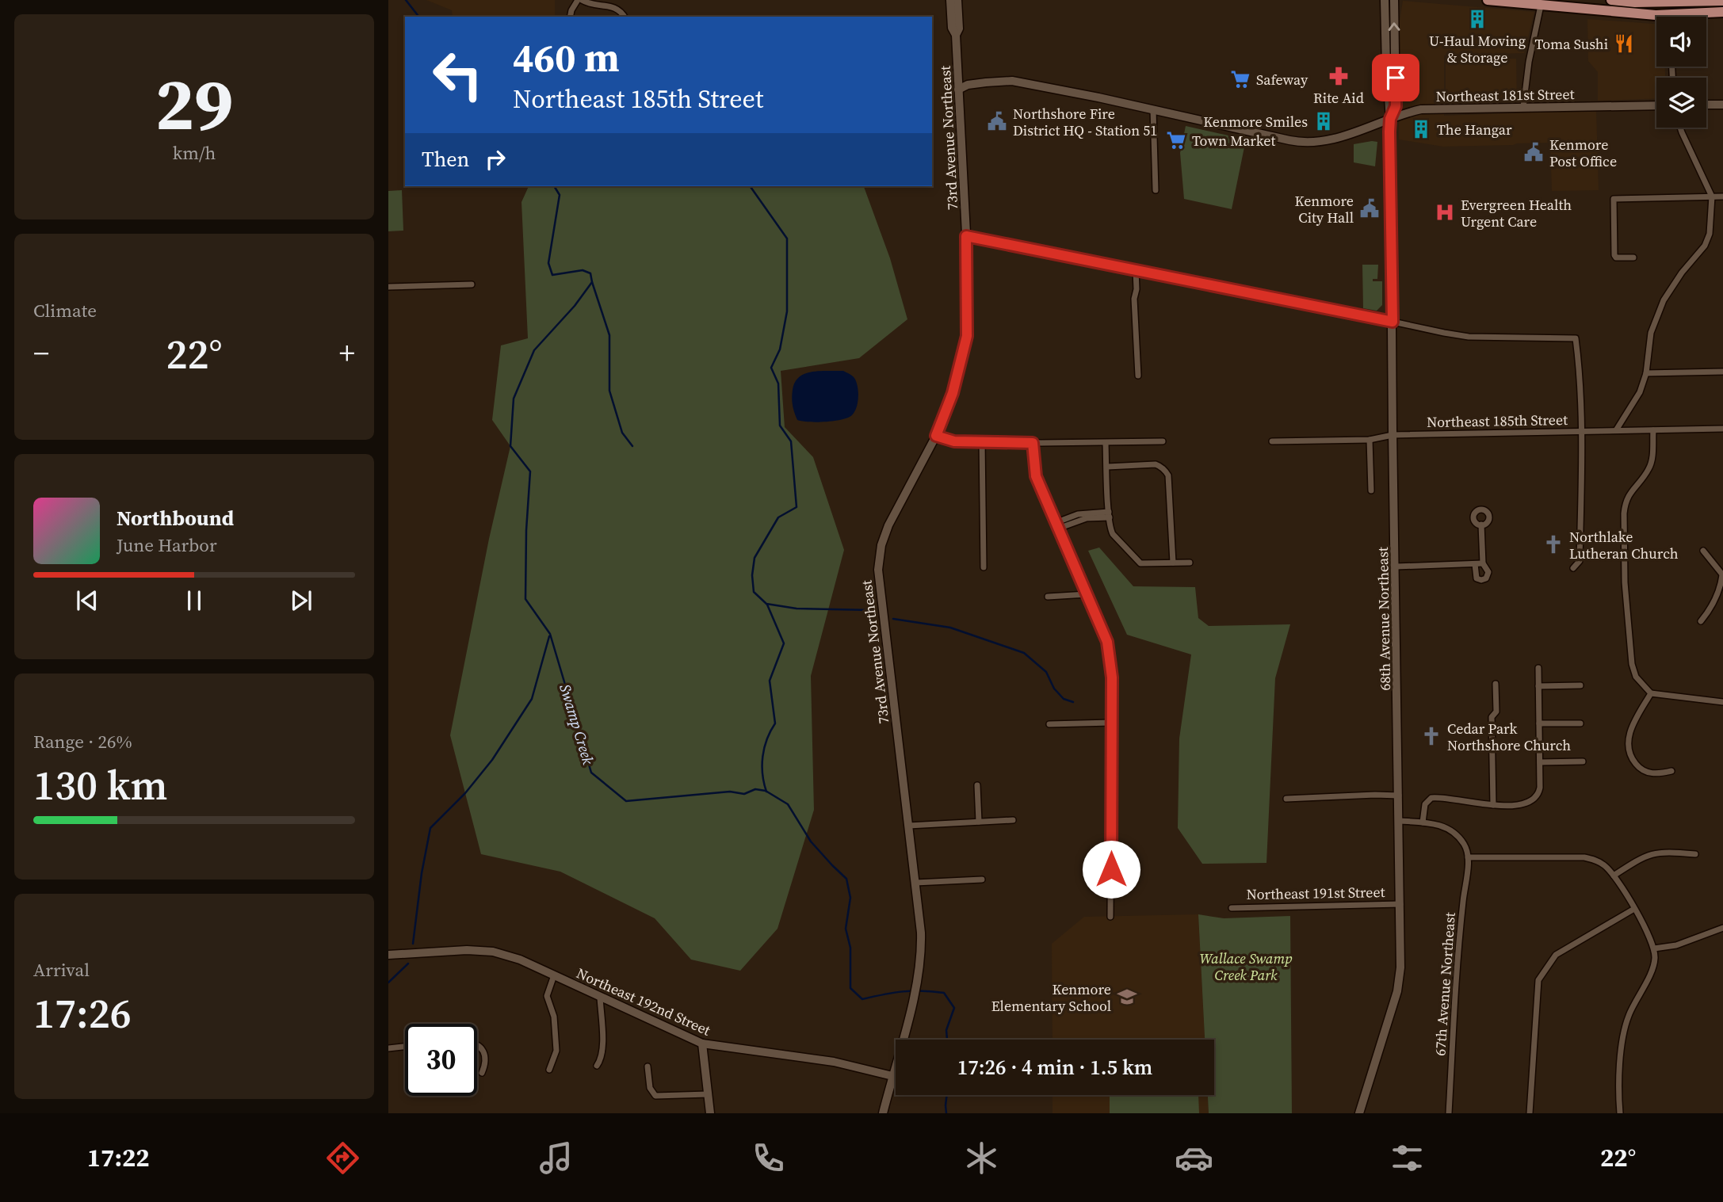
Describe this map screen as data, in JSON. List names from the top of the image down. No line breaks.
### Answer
{"streets":{"street":["Northeast 181st Street","73rd Avenue Northeast","Northeast 185th Street","68th Avenue Northeast","Northeast 191st Street","67th Avenue Northeast","Northeast 192nd Street"]},"crossings":[["Northeast 181st Street","73rd Avenue Northeast"],["Northeast 181st Street","68th Avenue Northeast"],["73rd Avenue Northeast","Northeast 192nd Street"],["Northeast 185th Street","68th Avenue Northeast"],["68th Avenue Northeast","Northeast 191st Street"]],"water":["Swamp Creek"],"parks":["Wallace Swamp Creek Park"],"places":{"building":["U-Haul Moving & Storage","Kenmore Smiles","The Hangar"],"restaurant":["Toma Sushi"],"pharmacy":["Rite Aid"],"supermarket":["Safeway","Town Market"],"public building":["Northshore Fire District HQ - Station 51","Kenmore Post Office","Kenmore City Hall"],"hospital":["Evergreen Health Urgent Care"],"church":["Northlake Lutheran Church","Cedar Park Northshore Church"],"school or university":["Kenmore Elementary School"]},"page":{"tile":[["29","km/h"],"Climate",["Range · 26%","130 km"],["Arrival","17:26"]],"turn":["460 m","Northeast 185th Street"],"then":"Then","heat":["−","22°","+"],"song":["Northbound","June Harbor"],"limit":"30","trip":"17:26 · 4 min · 1.5 km","tabs":["17:22","22°"]}}
